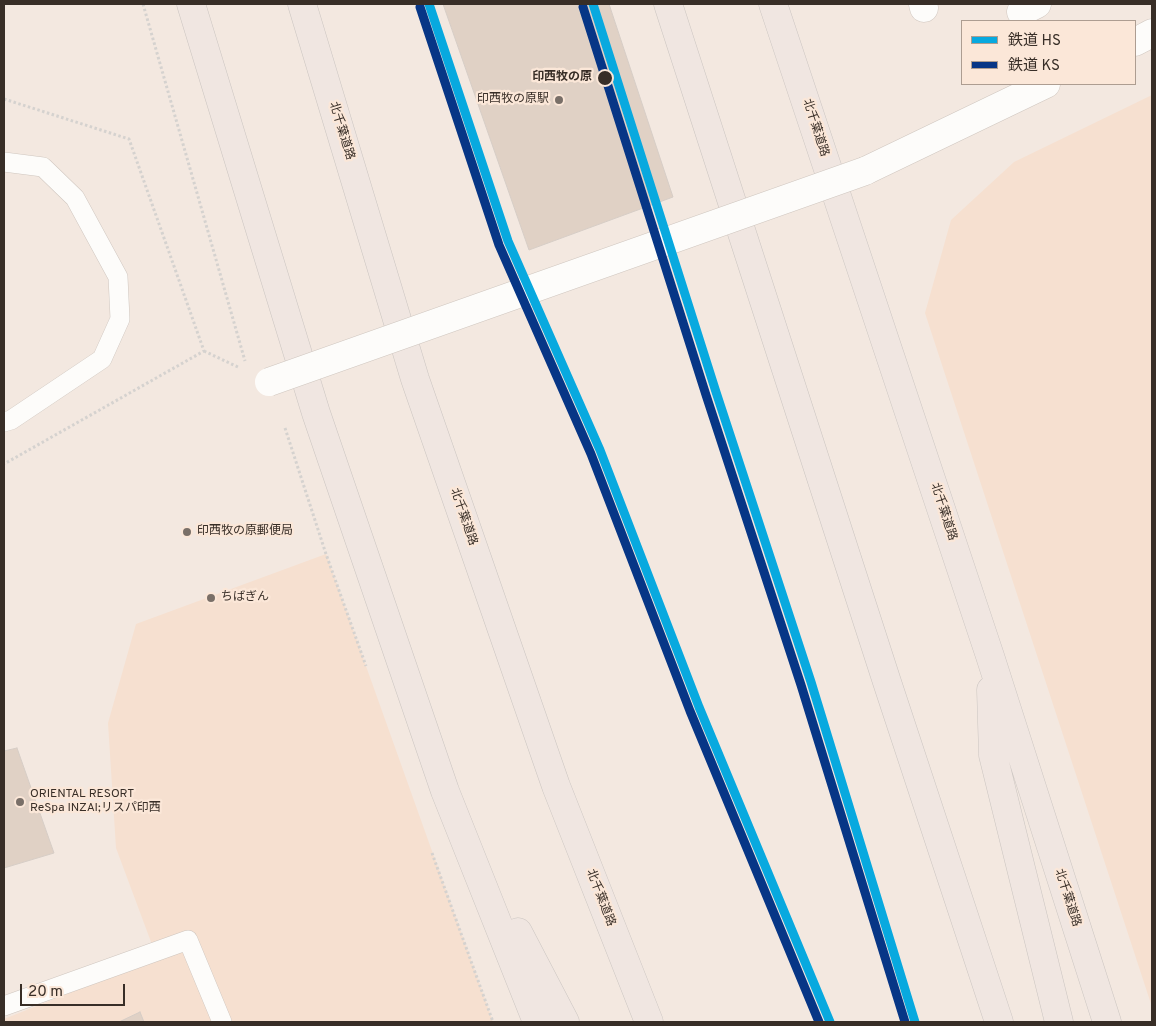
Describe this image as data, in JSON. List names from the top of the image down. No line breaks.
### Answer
{"streets":{"highway":["北千葉道路"]},"places":["印西牧の原","印西牧の原駅","印西牧の原郵便局","ちばぎん","ORIENTAL RESORT ReSpa INZAI;リスパ印西"],"lines":["rail line HS","rail line KS"],"legend":["鉄道 HS","鉄道 KS"],"scale_bar":"20 m"}
